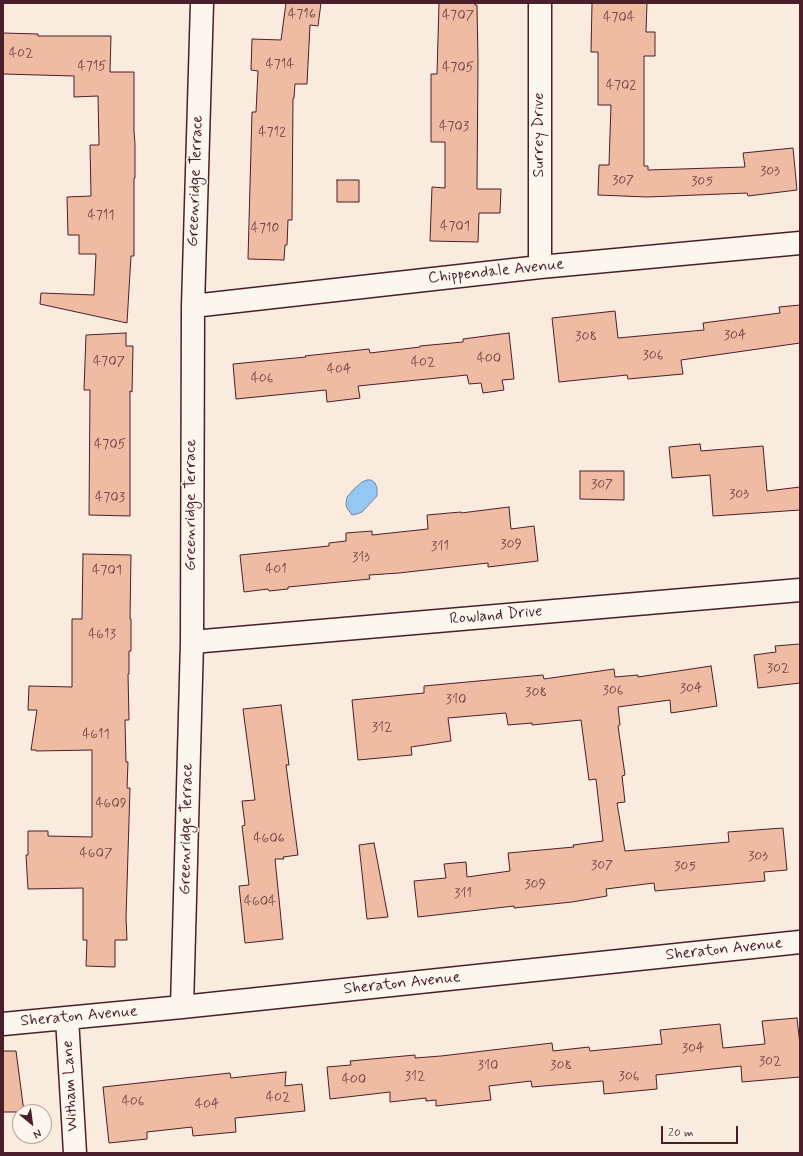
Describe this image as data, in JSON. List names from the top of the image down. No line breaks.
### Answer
{"streets":{"street":["Surrey Drive","Greenridge Terrace","Chippendale Avenue","Rowland Drive","Sheraton Avenue","Witham Lane"]},"crossings":[["Surrey Drive","Chippendale Avenue"],["Greenridge Terrace","Chippendale Avenue"],["Greenridge Terrace","Rowland Drive"],["Greenridge Terrace","Sheraton Avenue"],["Sheraton Avenue","Witham Lane"]],"house_numbers":["4716","4707","4704","402","4714","4715","4705","4702","4703","4712","303","307","305","4711","4701","4710","304","308","306","400","4707","402","404","406","4705","307","303","4703","309","311","313","401","4701","4613","302","304","306","308","310","312","4611","4609","4606","4607","303","307","305","309","311","4604","304","302","310","308","312","306","400","402","406","404"],"scale_bar":"20 m","north":"bottom right"}
